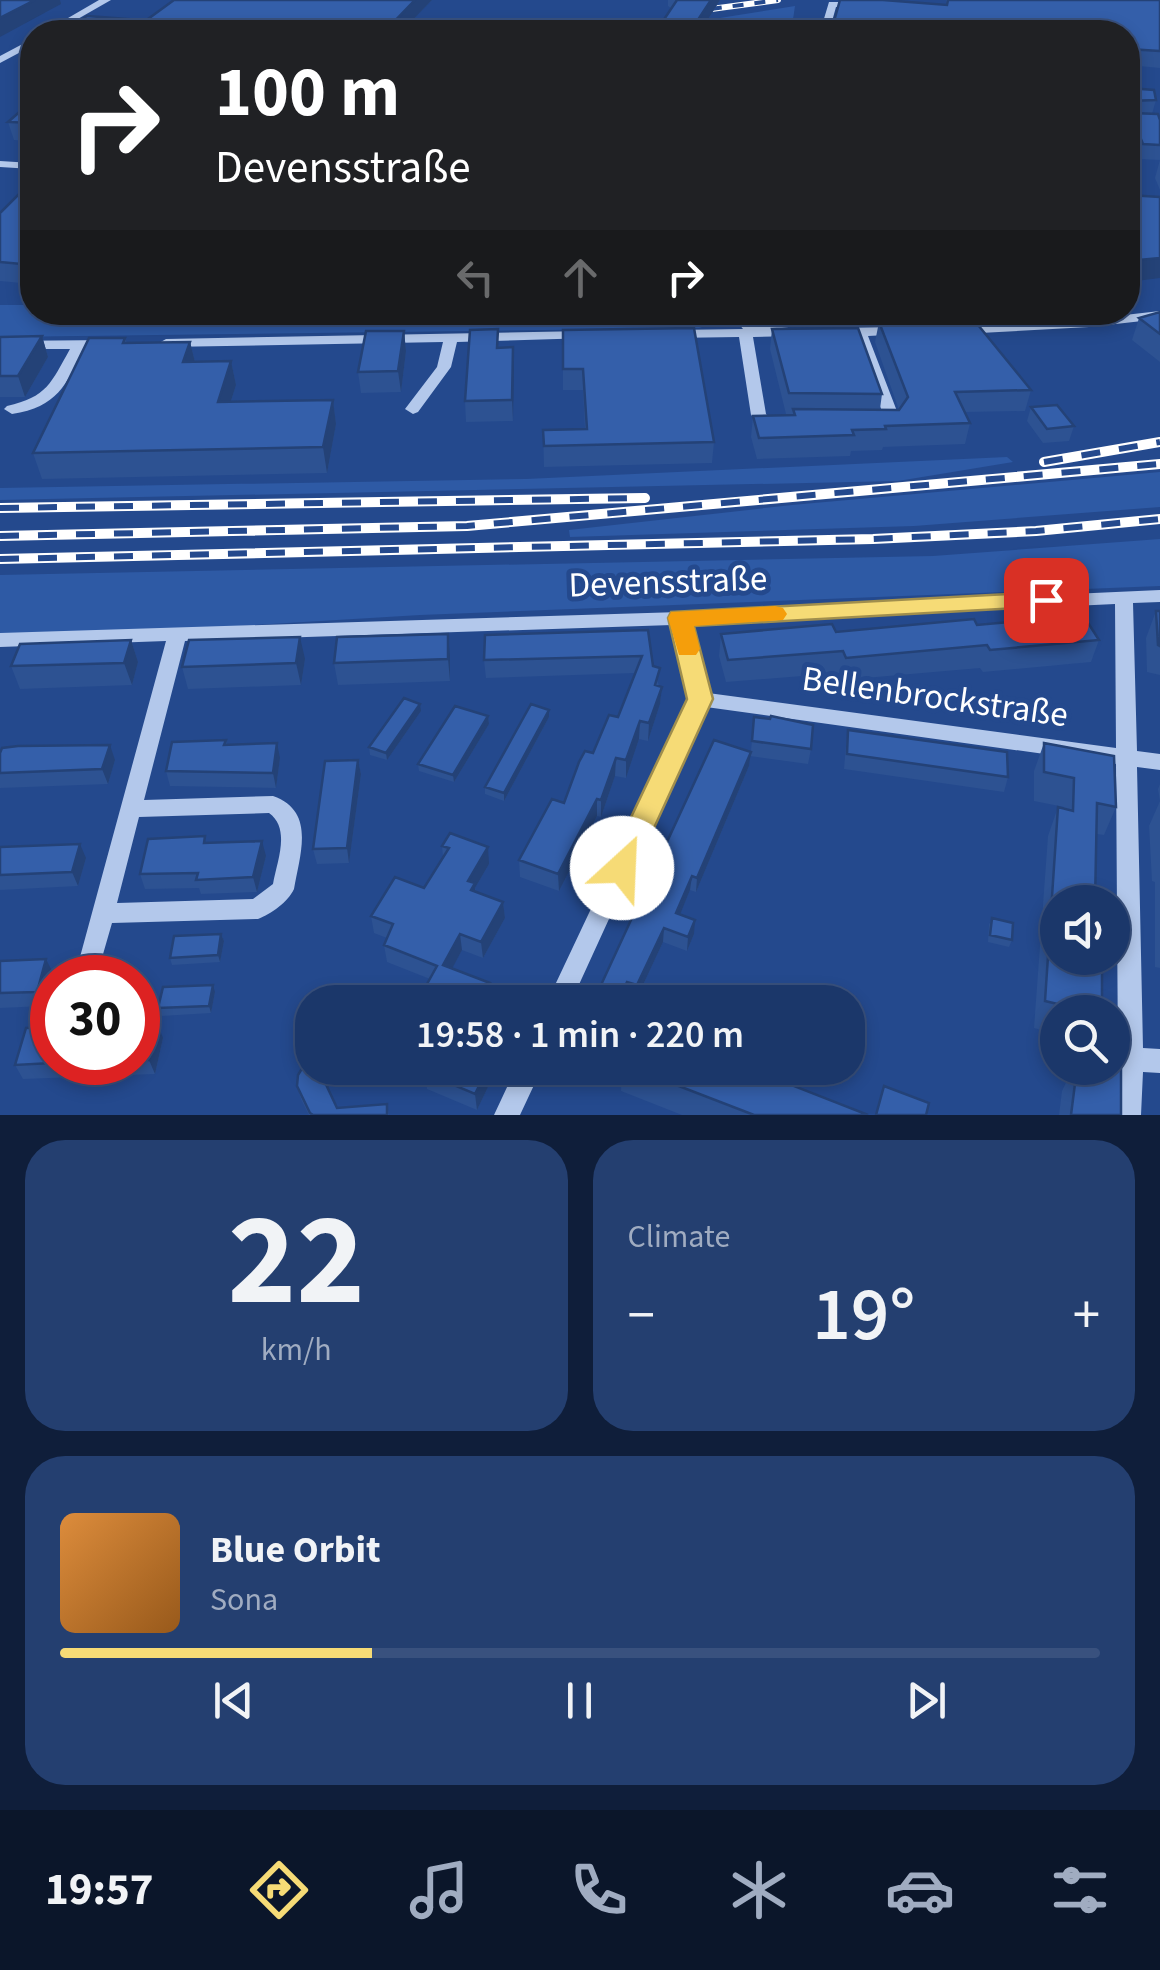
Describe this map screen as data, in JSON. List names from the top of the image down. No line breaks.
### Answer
{"streets":{"street":["Devensstraße","Bellenbrockstraße"]},"page":{"turn":["100 m","Devensstraße"],"limit":"30","trip":"19:58 · 1 min · 220 m","tile":[["22","km/h"],"Climate"],"heat":["−","19°","+"],"song":["Blue Orbit","Sona"],"tabs":"19:57"}}
